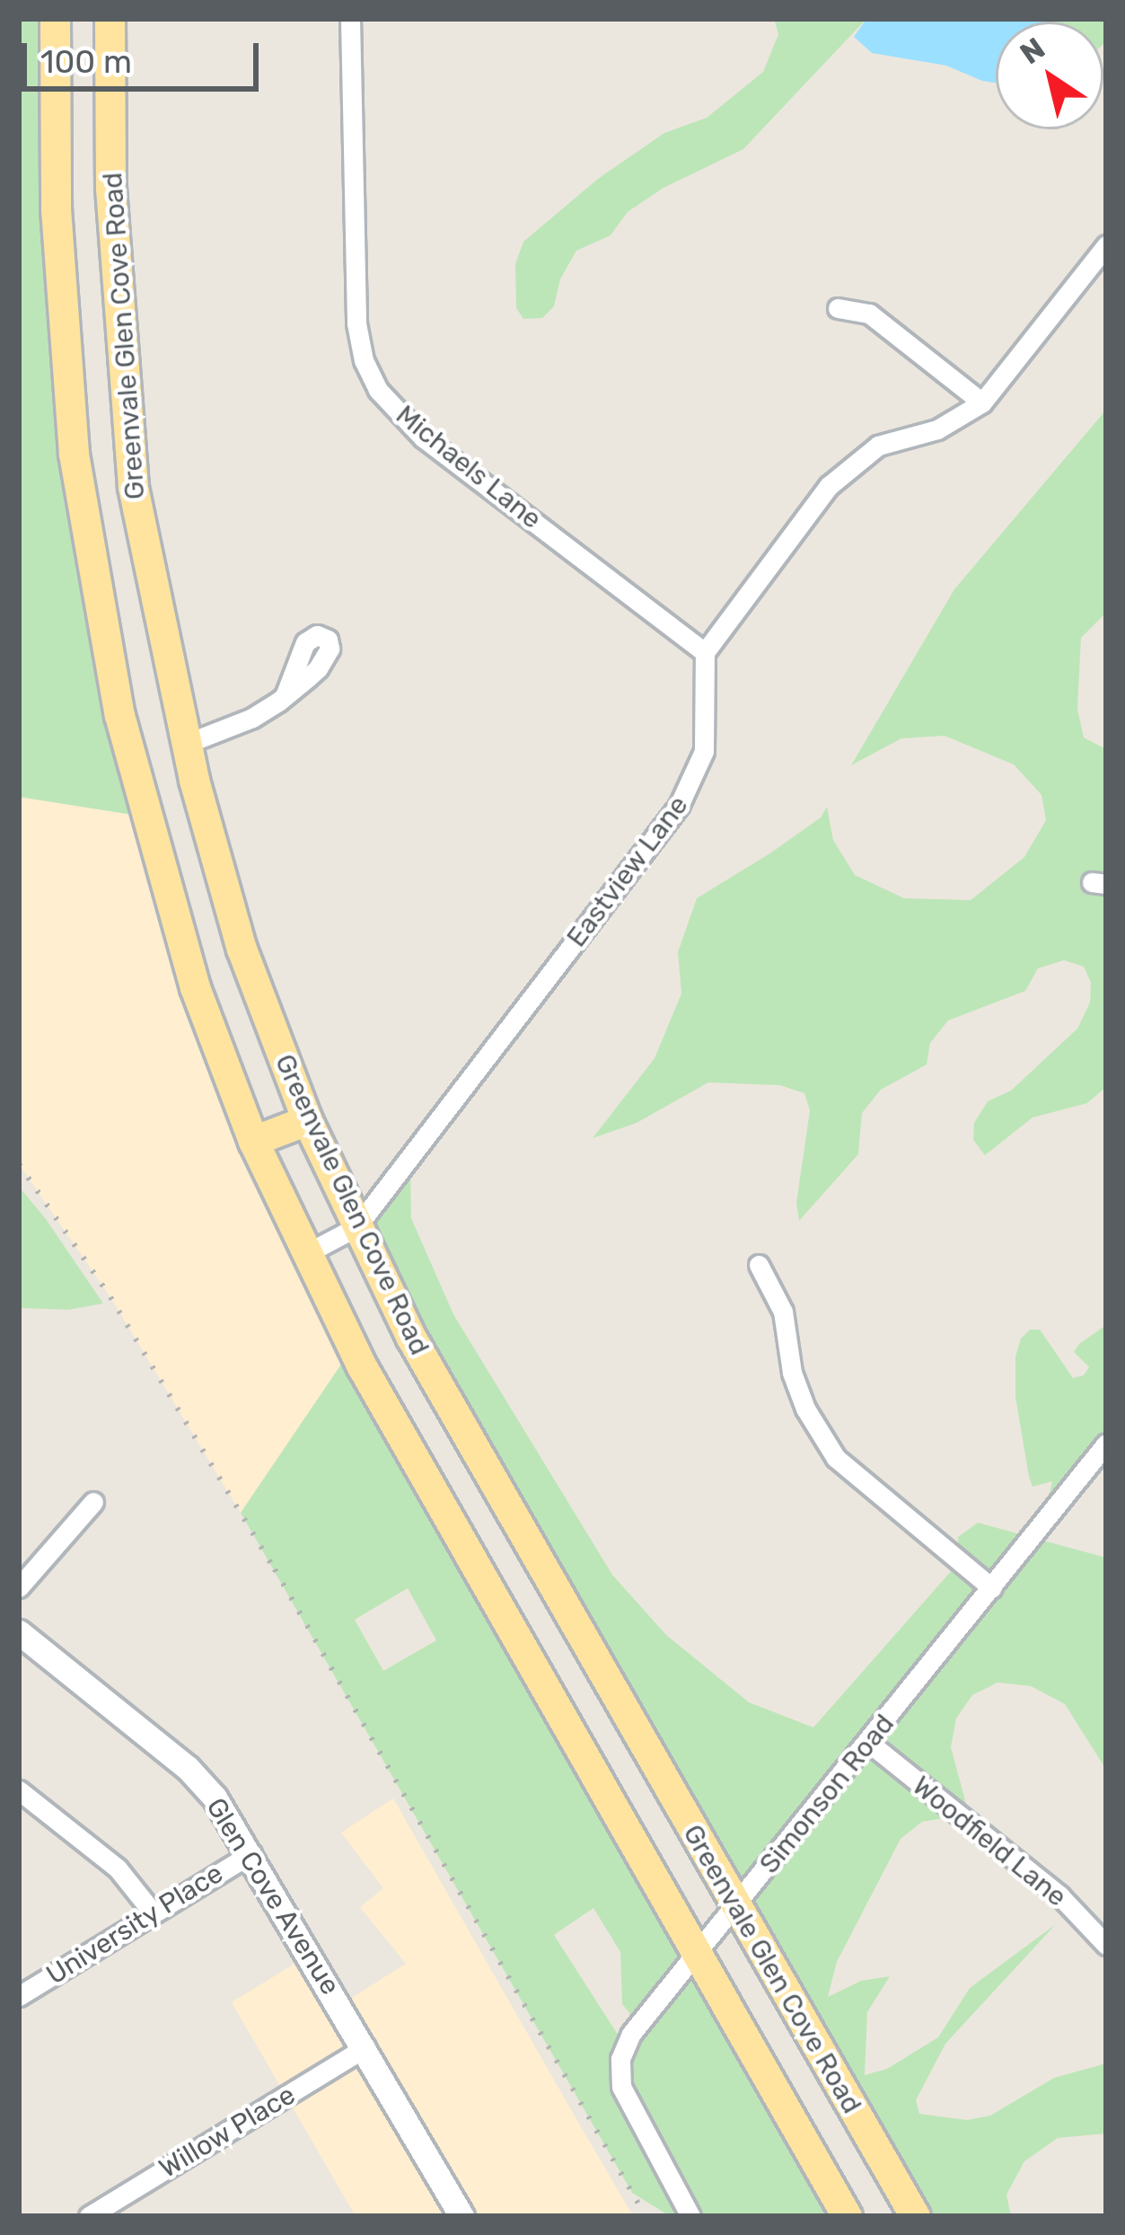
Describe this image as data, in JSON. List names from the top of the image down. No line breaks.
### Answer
{"streets":{"main road":["Greenvale Glen Cove Road","Glen Cove Avenue"],"street":["Michaels Lane","Eastview Lane","Simonson Road","Woodfield Lane","University Place","Willow Place"]},"crossings":[["Greenvale Glen Cove Road","Eastview Lane"],["Greenvale Glen Cove Road","Simonson Road"],["Michaels Lane","Eastview Lane"],["Simonson Road","Woodfield Lane"],["Glen Cove Avenue","University Place"],["Glen Cove Avenue","Willow Place"]],"scale_bar":"100 m","north":"top left"}
